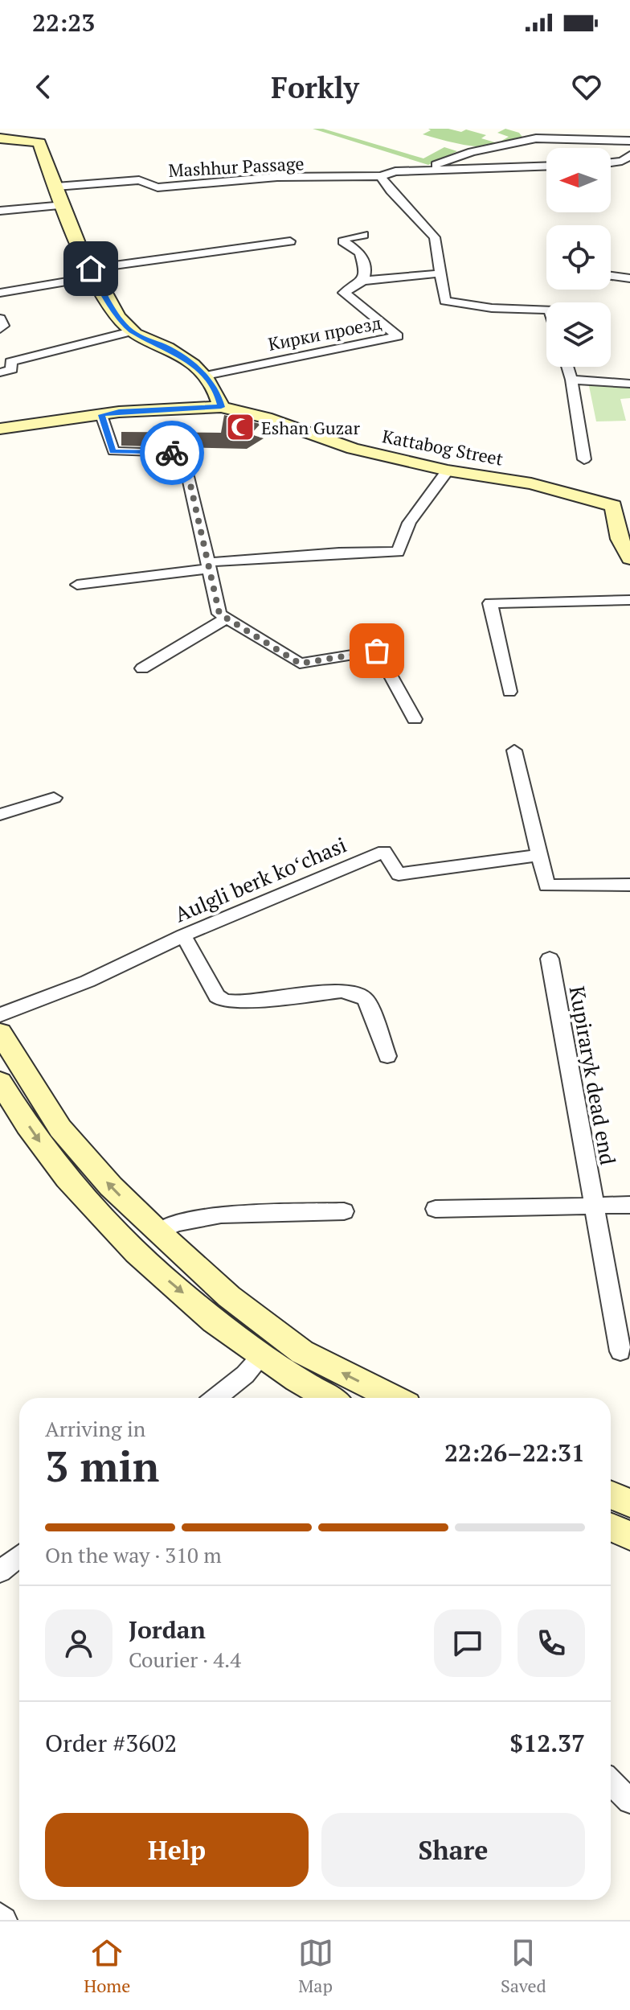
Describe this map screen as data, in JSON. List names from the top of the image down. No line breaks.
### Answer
{"streets":{"street":["Mashhur Passage","Кирки проезд","Kattabog Street","Aulgli berk koʻchasi","Kupiraryk dead end"]},"places":{"mosque":["Eshan Guzar"]},"north":"left","page":{"status":"22:23","header":"Forkly","heading":["3 min","Arriving in","22:26–22:31"],"panel":["Jordan","Courier · 4.4","Order #3602","$12.37"],"bar":"On the way · 310 m","buttons":["Help","Share"],"tabs":["Home","Map","Saved"]}}
